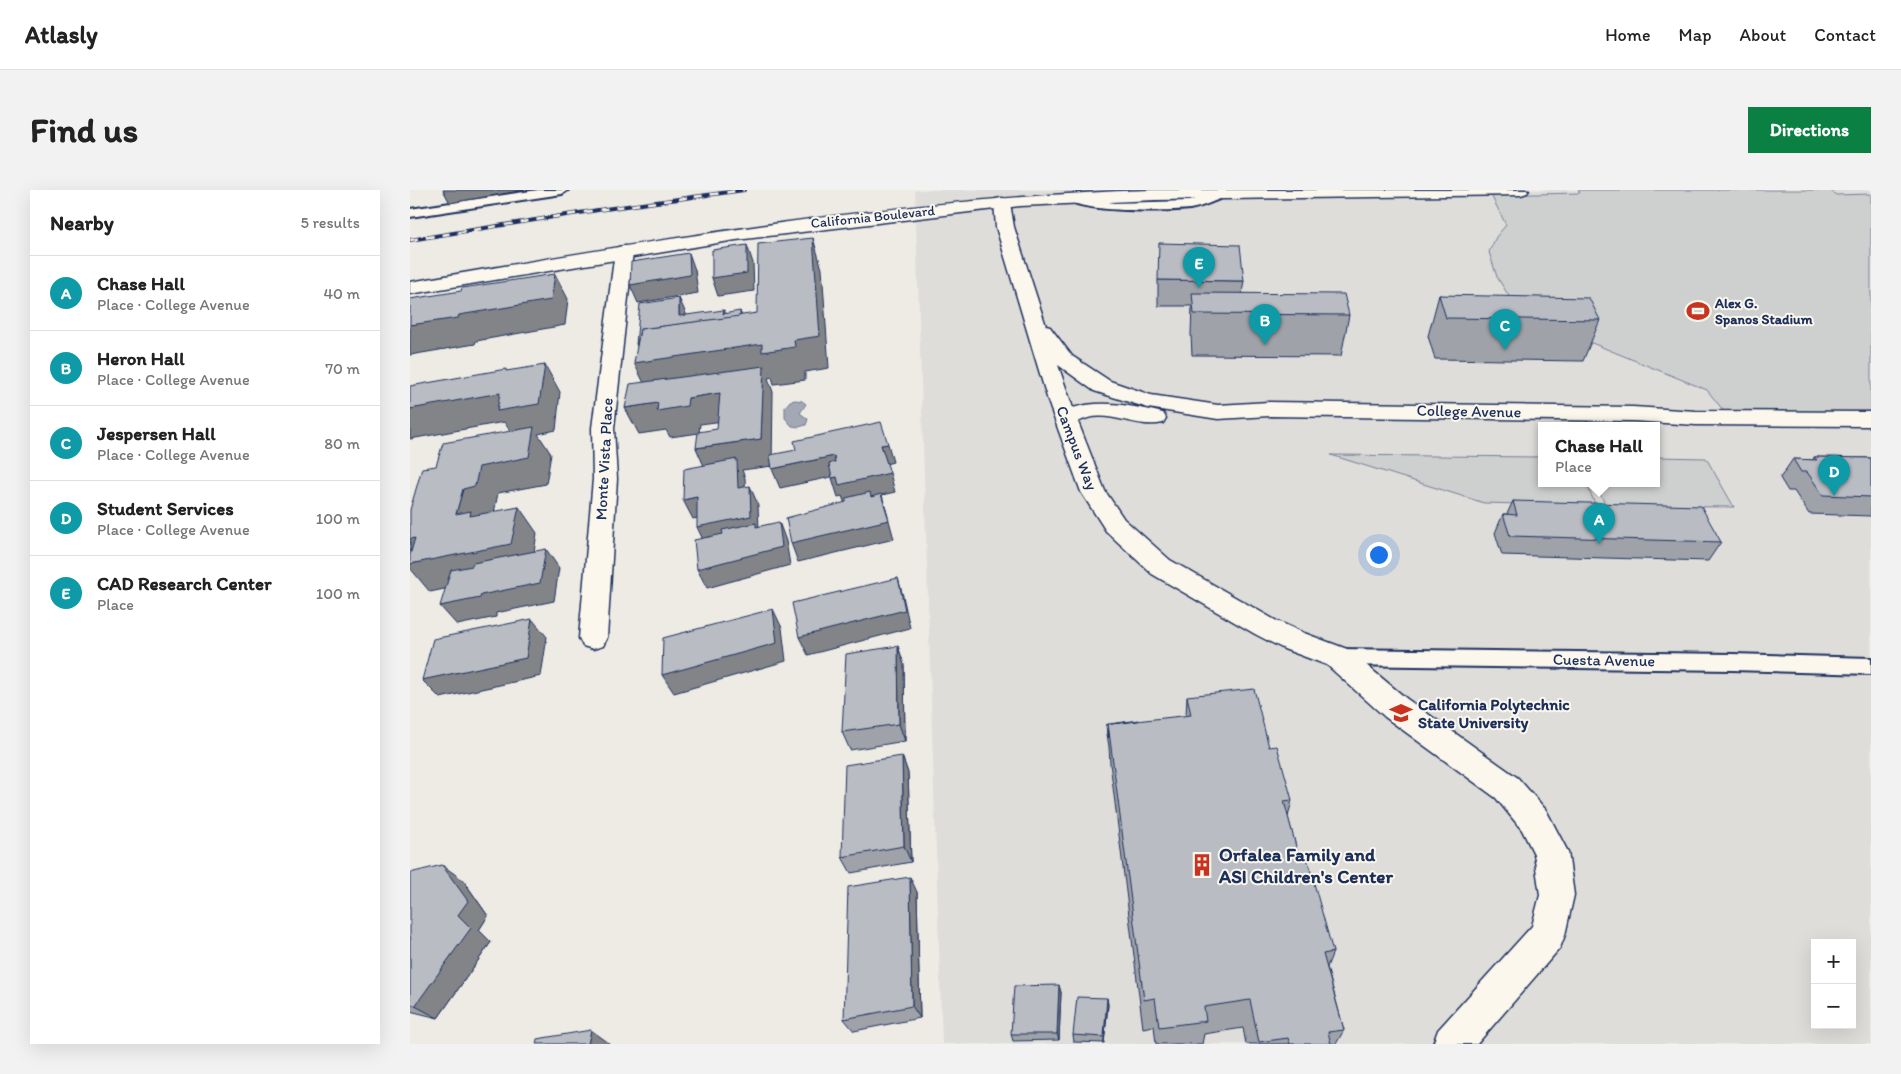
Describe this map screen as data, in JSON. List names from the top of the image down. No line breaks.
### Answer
{"streets":{"street":["California Boulevard","College Avenue","Campus Way","Monte Vista Place"],"lane":["Cuesta Avenue"]},"crossings":[["California Boulevard","Campus Way"],["California Boulevard","Monte Vista Place"],["College Avenue","Campus Way"],["Campus Way","Cuesta Avenue"]],"places":{"sports":["Alex G. Spanos Stadium"],"school or university":["California Polytechnic State University"],"building":["Orfalea Family and ASI Children's Center"]},"page":{"header":"Atlasly","nav":["Home","Map","About","Contact"],"buttons":"Directions","title":"Find us","heading":["Nearby","5 results"],"pins":["E","B","C","D","A"],"list":[{"mark":"A","name":"Chase Hall","note":"Place · College Avenue","value":"40 m"},{"mark":"B","name":"Heron Hall","note":"Place · College Avenue","value":"70 m"},{"mark":"C","name":"Jespersen Hall","note":"Place · College Avenue","value":"80 m"},{"mark":"D","name":"Student Services","note":"Place · College Avenue","value":"100 m"},{"mark":"E","name":"CAD Research Center","note":"Place","value":"100 m"}],"popup":["Chase Hall","Place"],"map_buttons":["+","−"]}}
